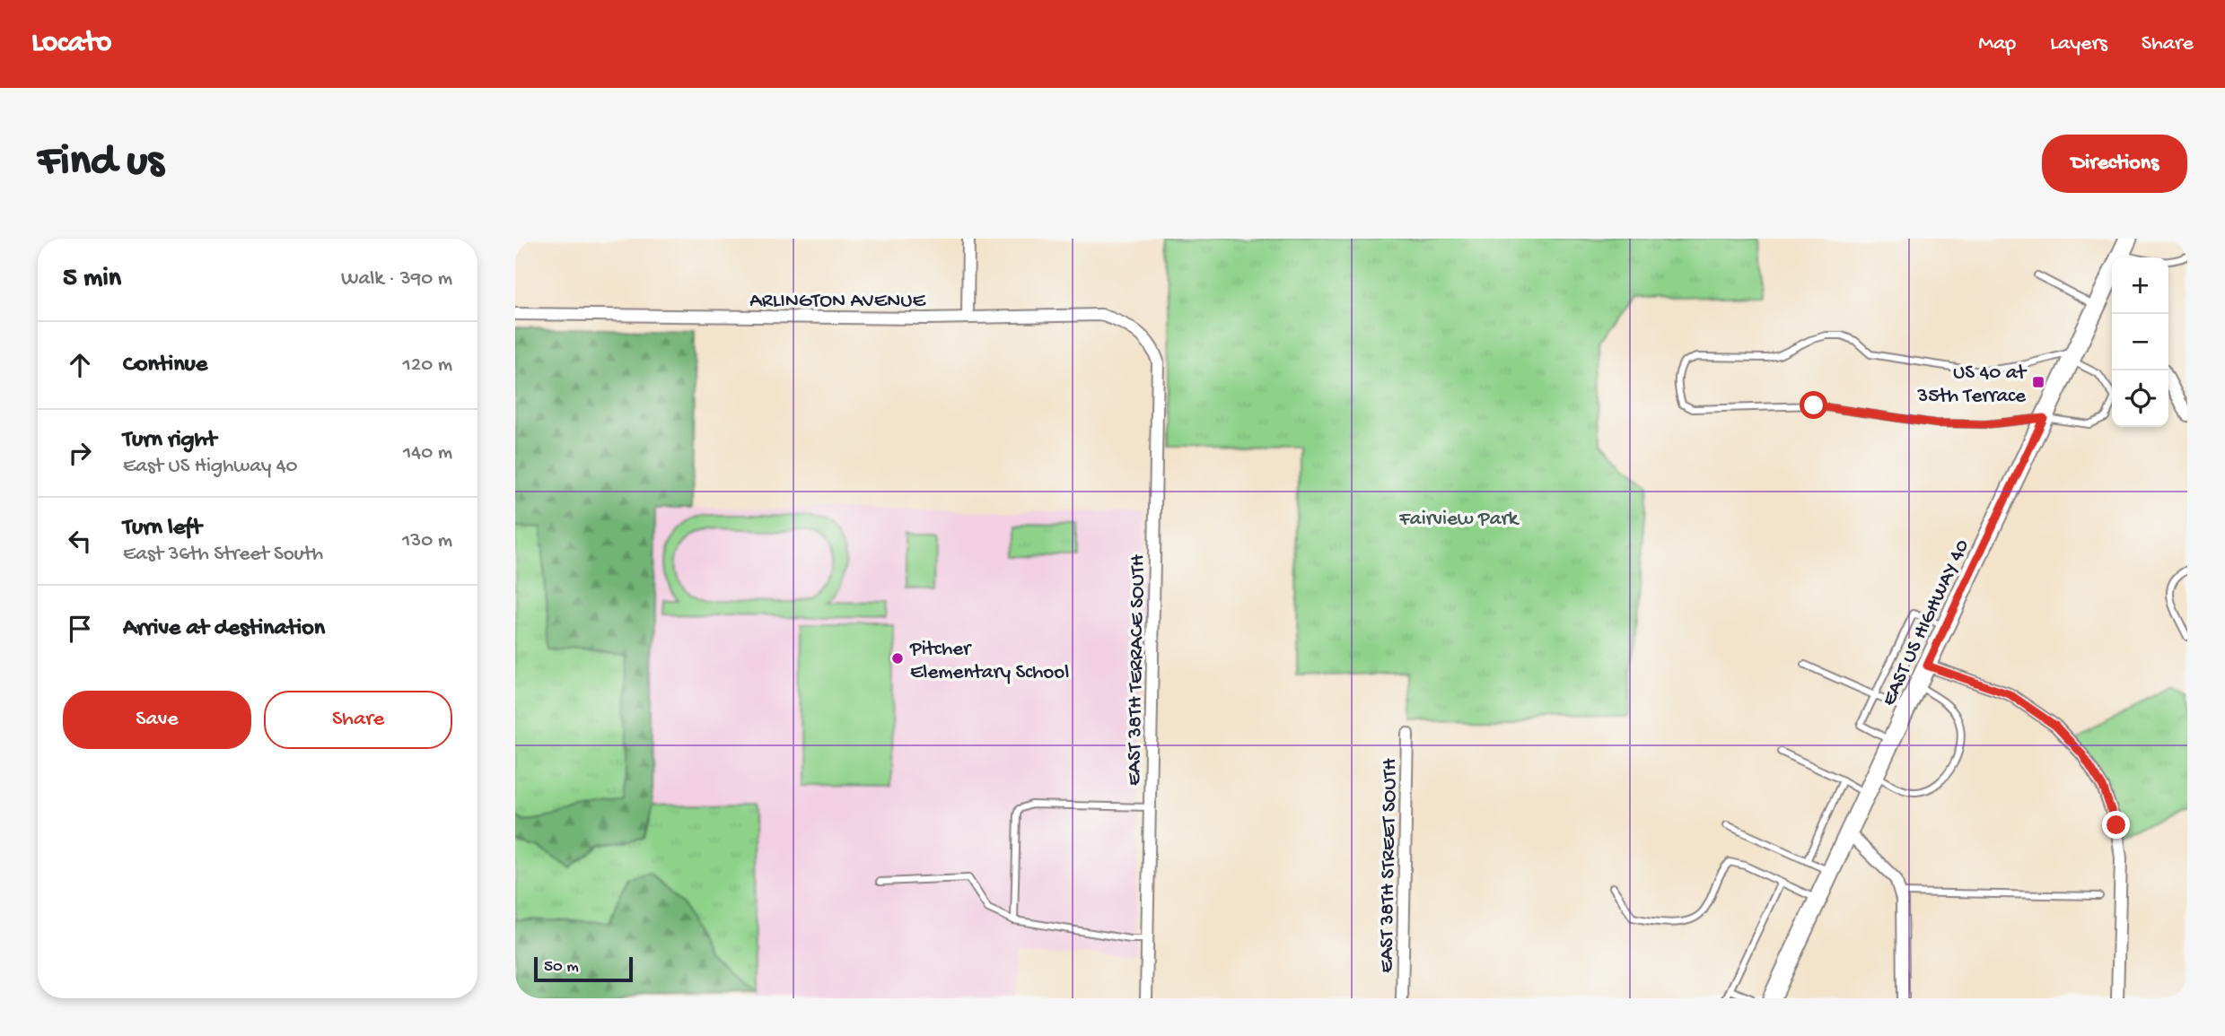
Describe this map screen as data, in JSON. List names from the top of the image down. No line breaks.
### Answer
{"streets":{"main road":["EAST US HIGHWAY 40"],"street":["ARLINGTON AVENUE","EAST 38TH TERRACE SOUTH","EAST 38TH STREET SOUTH"]},"crossings":[["ARLINGTON AVENUE","EAST 38TH TERRACE SOUTH"]],"parks":["Fairview Park"],"places":{"transit":["US 40 at 35th Terrace"],"other":["Pitcher Elementary School"]},"scale_bar":"50 m","page":{"header":"Locato","nav":["Map","Layers","Share"],"buttons":["Directions",["Save","Share"]],"title":"Find us","heading":["5 min","Walk · 390 m"],"map_buttons":["+","−"],"list":[["Continue","120 m"],["Turn right","East US Highway 40","140 m"],["Turn left","East 36th Street South","130 m"],"Arrive at destination"],"scale":"50 m"}}
